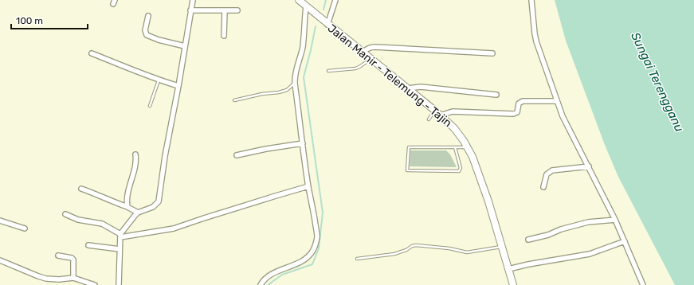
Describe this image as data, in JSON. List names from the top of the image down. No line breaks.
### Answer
{"streets":{"main road":["Jalan Manir - Telemung - Tajin"]},"water":["Sungai Terengganu"],"scale_bar":"100 m"}
